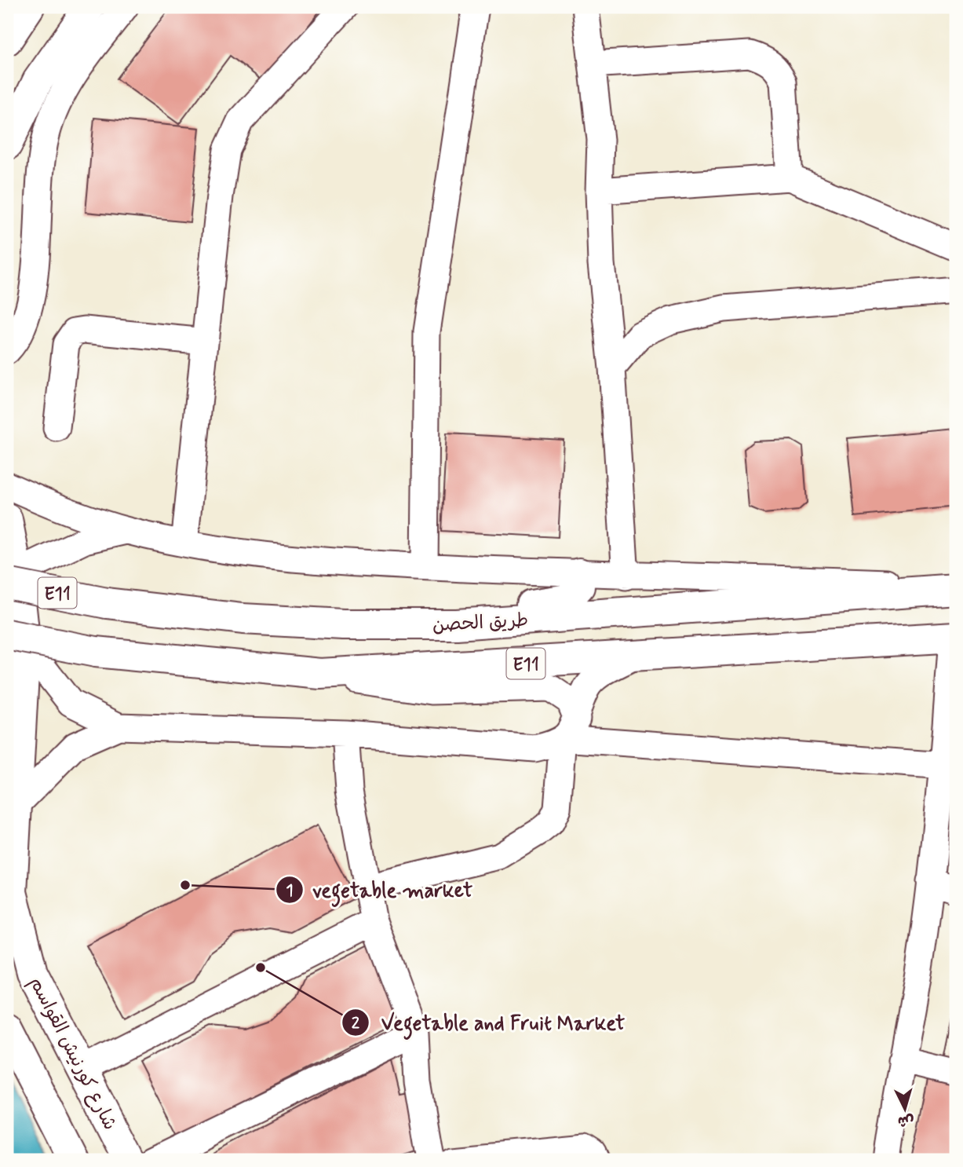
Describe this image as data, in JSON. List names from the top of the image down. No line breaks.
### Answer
{"streets":{"main road":["E11","طريق الحصن","شارع كورنيش القواسم"]},"crossings":[["E11","شارع كورنيش القواسم"],["طريق الحصن","شارع كورنيش القواسم"]],"places":["vegetable market","Vegetable and Fruit Market"],"north":"bottom"}
